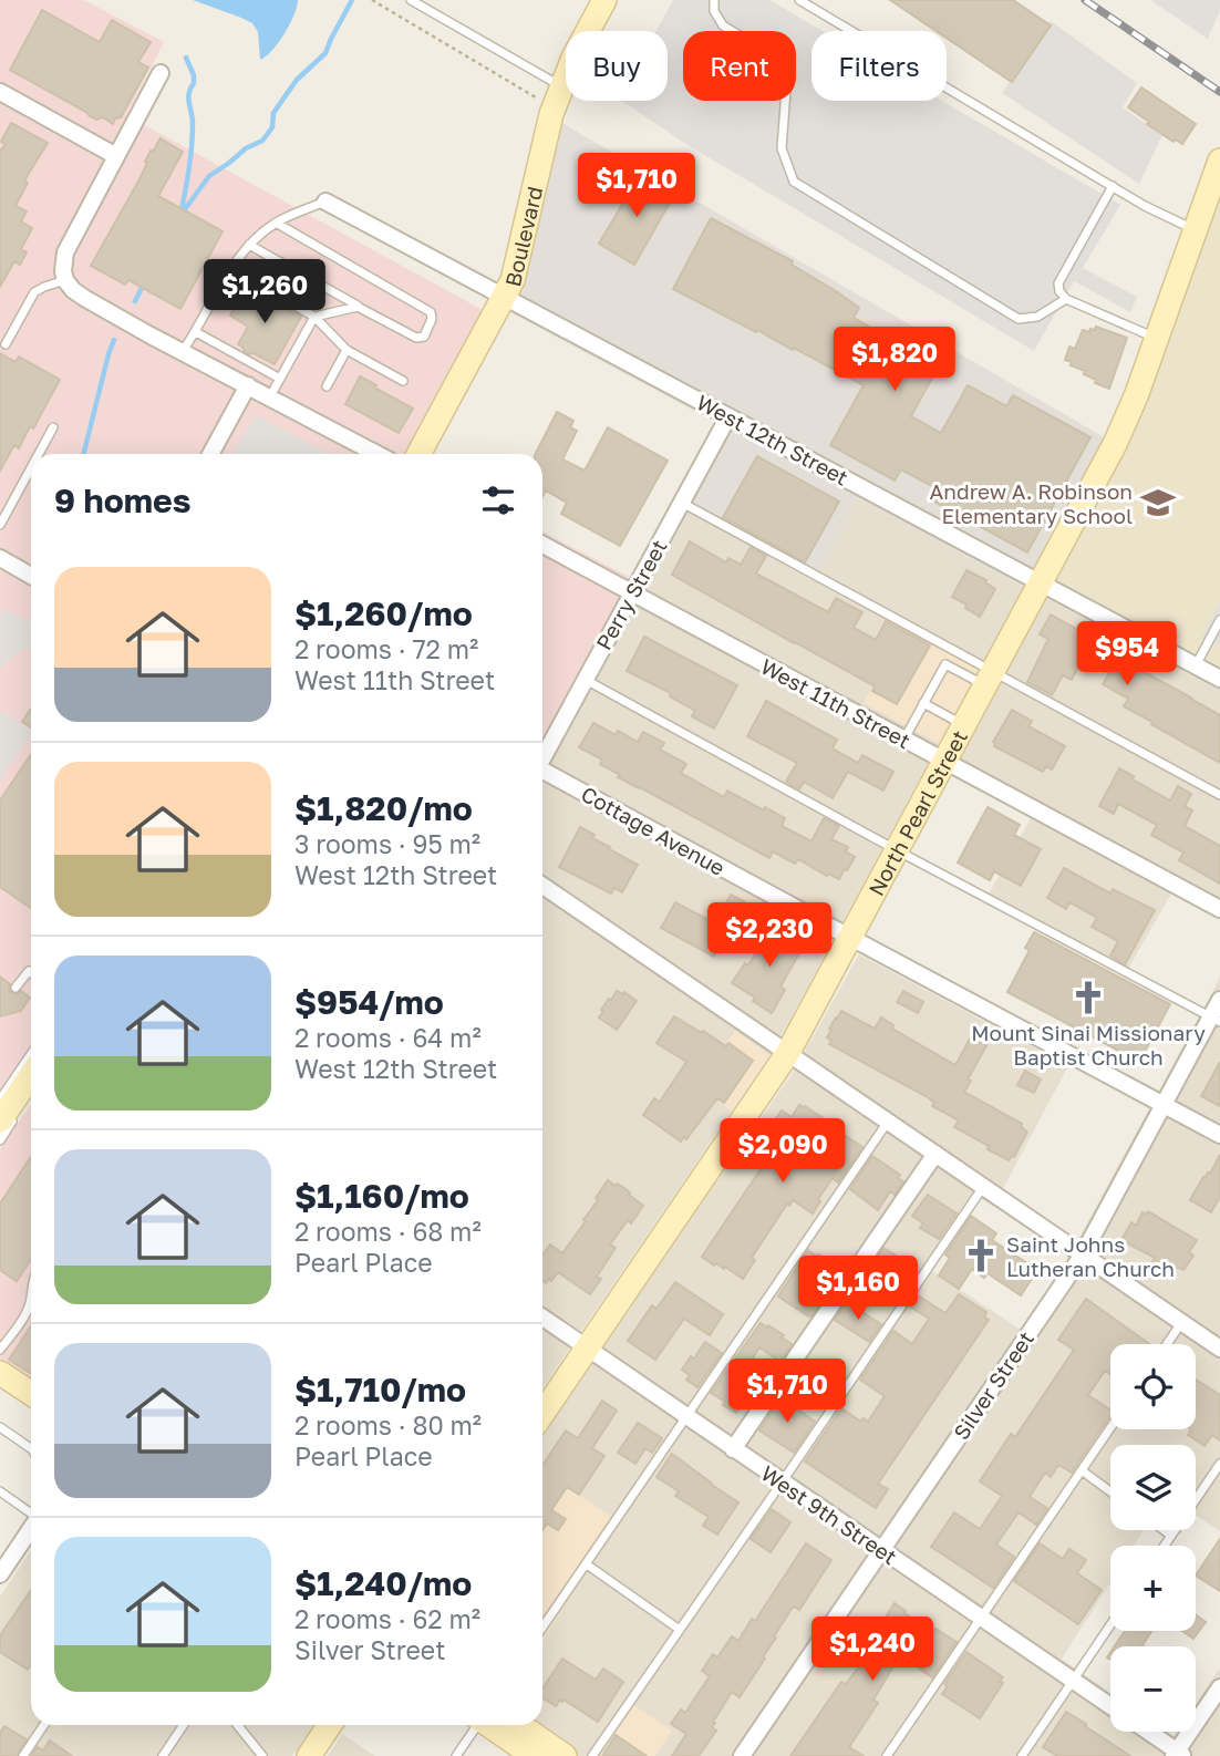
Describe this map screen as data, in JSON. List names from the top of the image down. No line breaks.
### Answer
{"streets":{"street":["Boulevard","West 12th Street","Perry Street","West 11th Street","North Pearl Street","Cottage Avenue","Silver Street","West 9th Street"]},"crossings":[["Boulevard","West 12th Street"],["West 12th Street","Perry Street"],["West 12th Street","North Pearl Street"],["Perry Street","West 11th Street"],["West 11th Street","North Pearl Street"],["North Pearl Street","Cottage Avenue"],["North Pearl Street","West 9th Street"],["Cottage Avenue","Silver Street"],["Silver Street","West 9th Street"]],"places":{"school or university":["Andrew A. Robinson Elementary School"],"church":["Mount Sinai Missionary Baptist Church","Saint Johns Lutheran Church"]},"page":{"chip":["Buy","Rent","Filters"],"price":["$1,710","$1,260","$1,820","$954","$2,230","$2,090","$1,160","$1,710","$1,240"],"heading":"9 homes","list":[{"name":"$1,260/mo","note":"2 rooms · 72 m² · West 11th Street"},{"name":"$1,820/mo","note":"3 rooms · 95 m² · West 12th Street"},{"name":"$954/mo","note":"2 rooms · 64 m² · West 12th Street"},{"name":"$1,160/mo","note":"2 rooms · 68 m² · Pearl Place"},{"name":"$1,710/mo","note":"2 rooms · 80 m² · Pearl Place"},{"name":"$1,240/mo","note":"2 rooms · 62 m² · Silver Street"}],"map_buttons":["+","−"]}}
